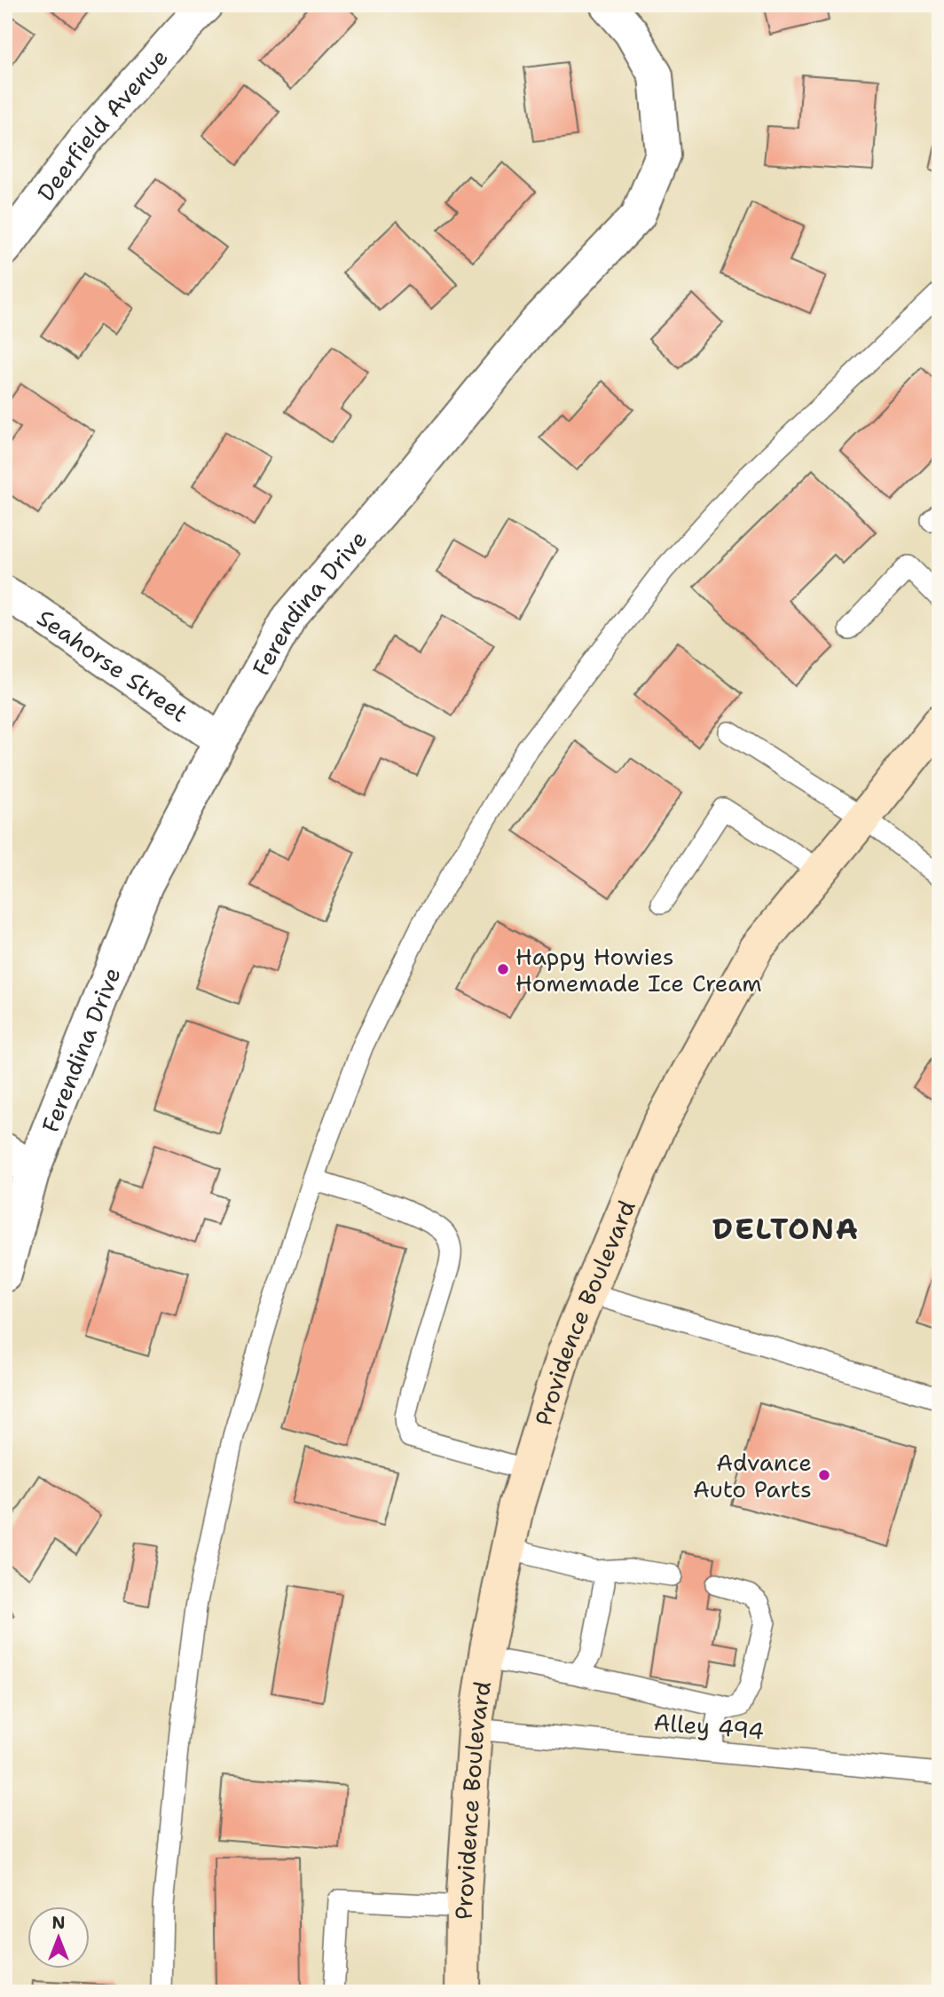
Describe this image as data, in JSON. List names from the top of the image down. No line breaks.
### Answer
{"streets":{"main road":["Providence Boulevard"],"street":["Deerfield Avenue","Ferendina Drive","Seahorse Street"],"lane":["Alley 494"]},"crossings":[["Ferendina Drive","Seahorse Street"],["Providence Boulevard","Alley 494"]],"districts":["DELTONA"],"places":["Happy Howies Homemade Ice Cream","Advance Auto Parts"],"north":"top"}
